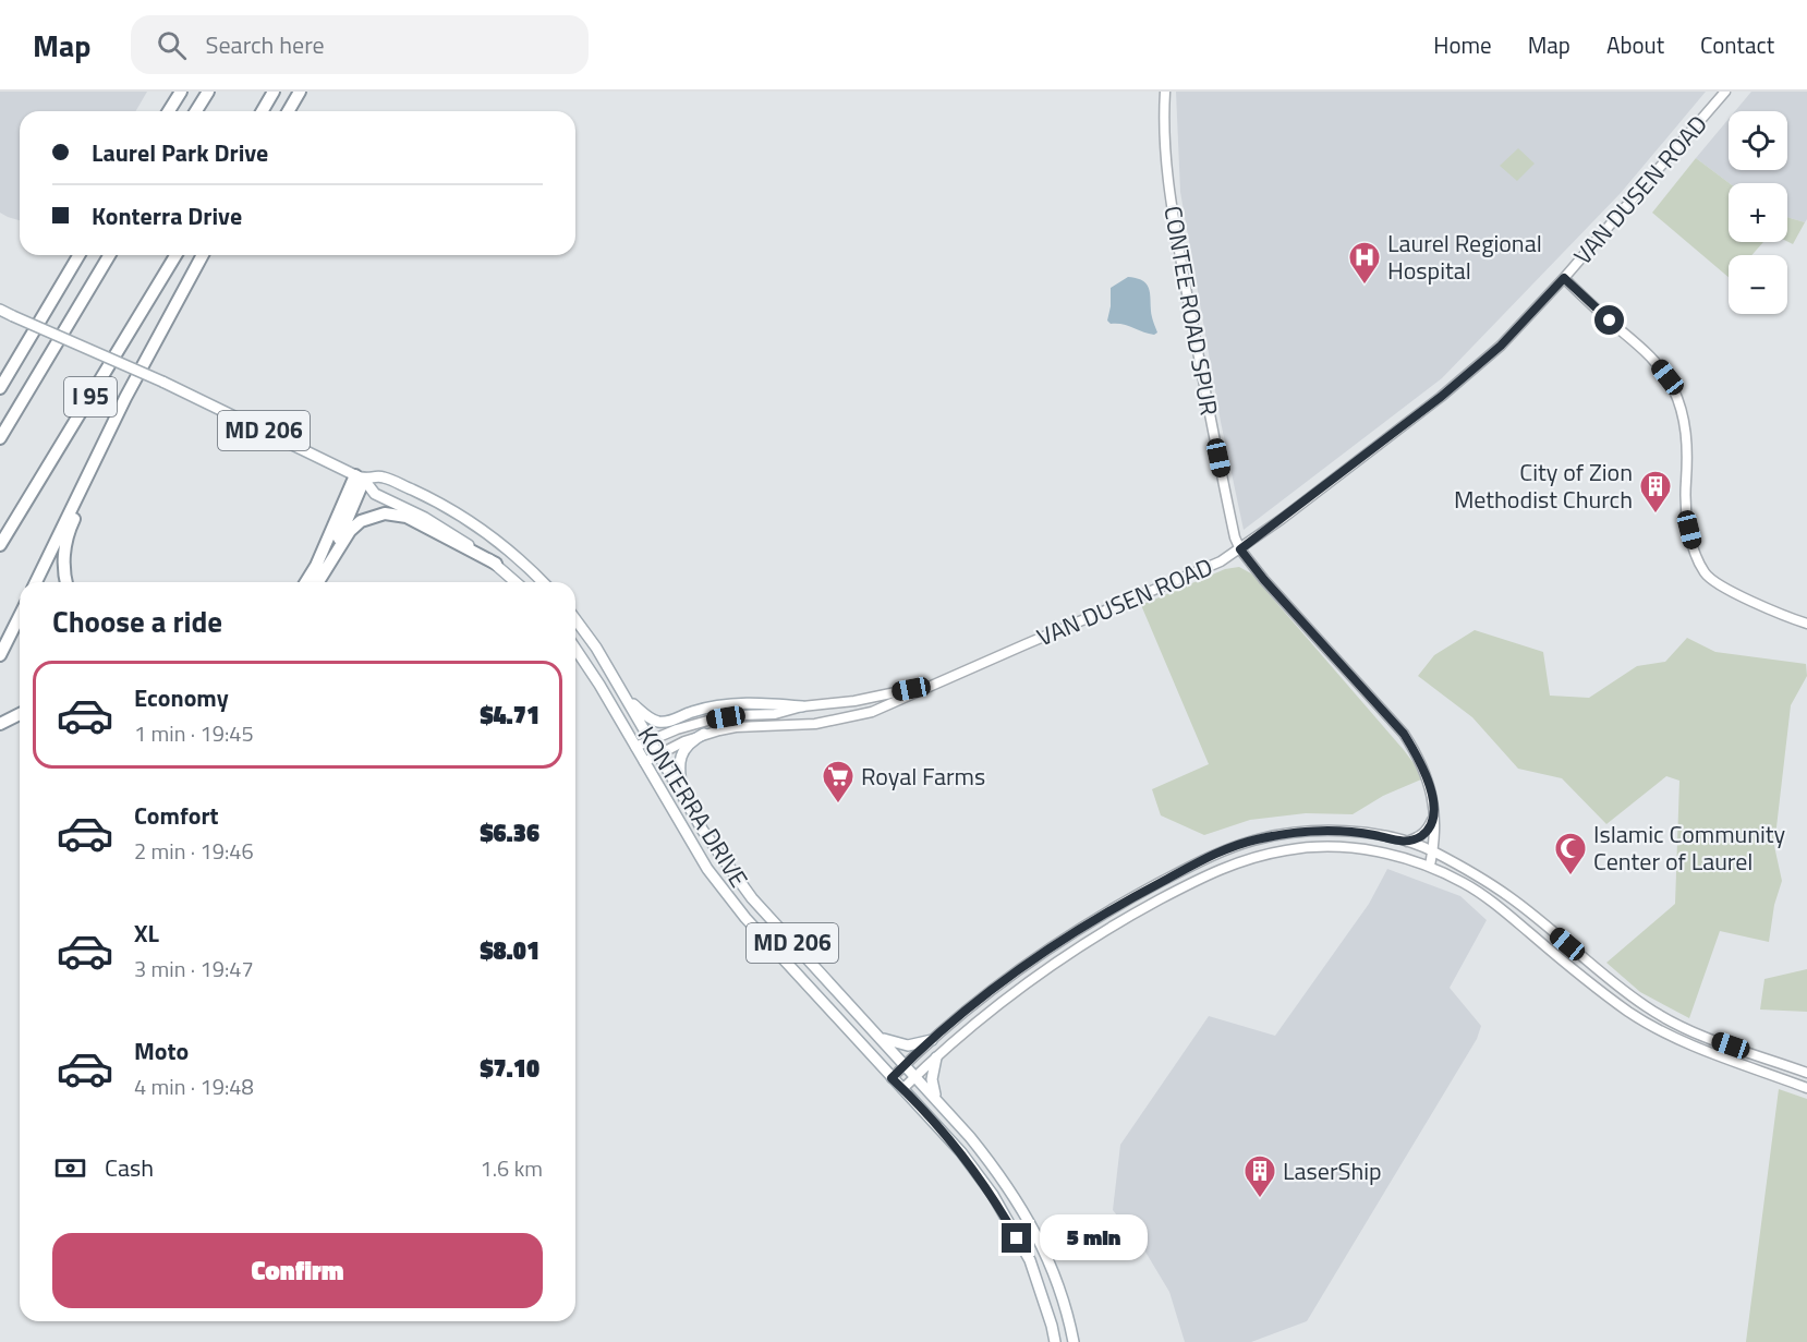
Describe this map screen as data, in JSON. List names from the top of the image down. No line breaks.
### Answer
{"streets":{"highway":["I 95"],"main road":["MD 206","KONTERRA DRIVE"],"street":["VAN DUSEN ROAD","CONTEE ROAD SPUR"]},"crossings":[["VAN DUSEN ROAD","CONTEE ROAD SPUR"],["VAN DUSEN ROAD","KONTERRA DRIVE"]],"places":{"hospital":["Laurel Regional Hospital"],"building":["City of Zion Methodist Church","LaserShip"],"supermarket":["Royal Farms"],"mosque":["Islamic Community Center of Laurel"]},"page":{"header":"Map","search":"Search here","nav":["Home","Map","About","Contact"],"map_buttons":["+","−"],"banner":["Laurel Park Drive","Konterra Drive"],"heading":"Choose a ride","list":[{"name":"Economy","note":"1 min · 19:45","value":"$4.71"},{"name":"Comfort","note":"2 min · 19:46","value":"$6.36"},{"name":"XL","note":"3 min · 19:47","value":"$8.01"},{"name":"Moto","note":"4 min · 19:48","value":"$7.10"}],"pay":["Cash","1.6 km"],"bubble":"5 min","buttons":"Confirm"}}
